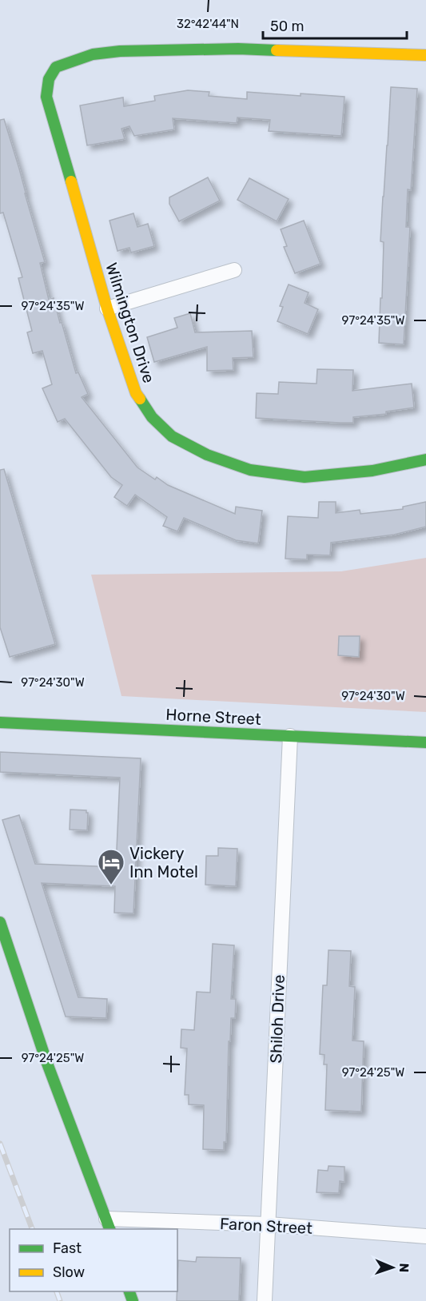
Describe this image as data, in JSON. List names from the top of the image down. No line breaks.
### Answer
{"streets":{"street":["Wilmington Drive","Horne Street","Shiloh Drive","Faron Street"]},"crossings":[["Horne Street","Shiloh Drive"],["Shiloh Drive","Faron Street"]],"places":{"hotel":["Vickery Inn Motel"]},"legend":["Fast","Slow"],"scale_bar":"50 m","north":"right","coordinates":["32°42'44\"N","97°24'35\"W","97°24'30\"W","97°24'25\"W"]}
